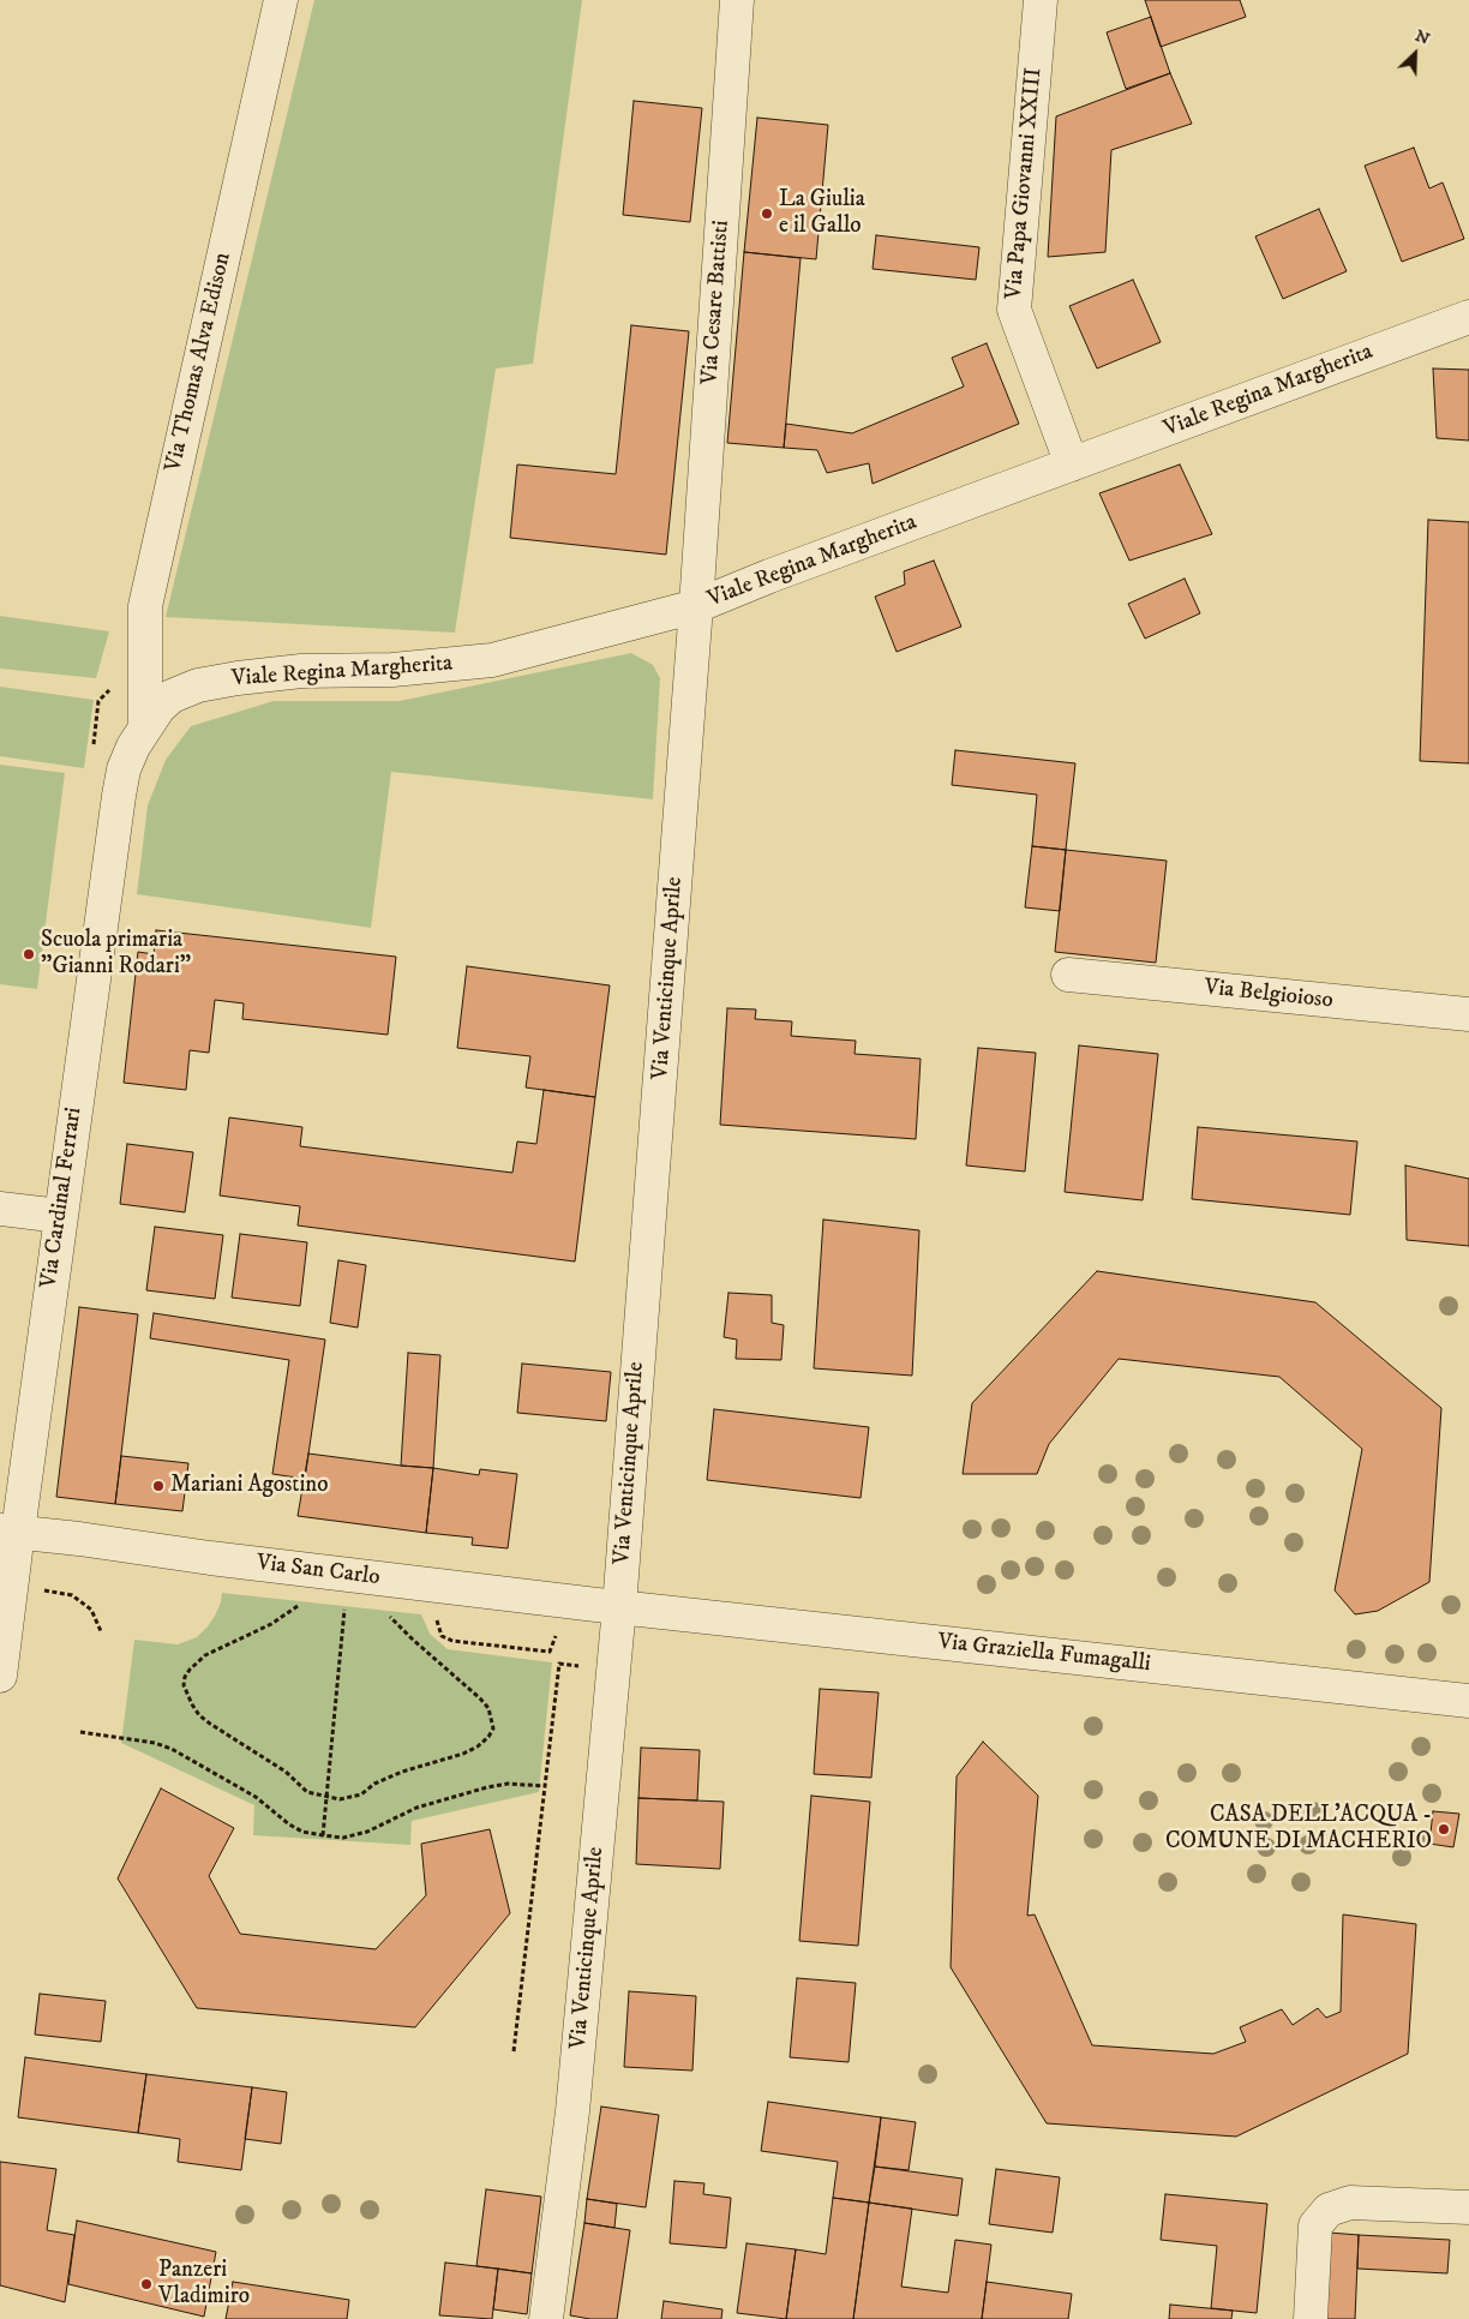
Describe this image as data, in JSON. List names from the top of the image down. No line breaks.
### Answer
{"streets":{"street":["Via Papa Giovanni XXIII","Via Cesare Battisti","Via Thomas Alva Edison","Viale Regina Margherita","Via Venticinque Aprile","Via Belgioioso","Via Cardinal Ferrari","Via San Carlo","Via Graziella Fumagalli"]},"crossings":[["Via Papa Giovanni XXIII","Viale Regina Margherita"],["Via Cesare Battisti","Viale Regina Margherita"],["Via Cesare Battisti","Via Venticinque Aprile"],["Via Thomas Alva Edison","Viale Regina Margherita"],["Via Thomas Alva Edison","Via Cardinal Ferrari"],["Viale Regina Margherita","Via Venticinque Aprile"],["Viale Regina Margherita","Via Cardinal Ferrari"],["Via Venticinque Aprile","Via San Carlo"],["Via Venticinque Aprile","Via Graziella Fumagalli"],["Via Cardinal Ferrari","Via San Carlo"],["Via San Carlo","Via Graziella Fumagalli"]],"places":["La Giulia e il Gallo","Scuola primaria \"Gianni Rodari\"","Mariani Agostino","CASA DELL'ACQUA - COMUNE DI MACHERIO","Panzeri Vladimiro"],"north":"top right"}
